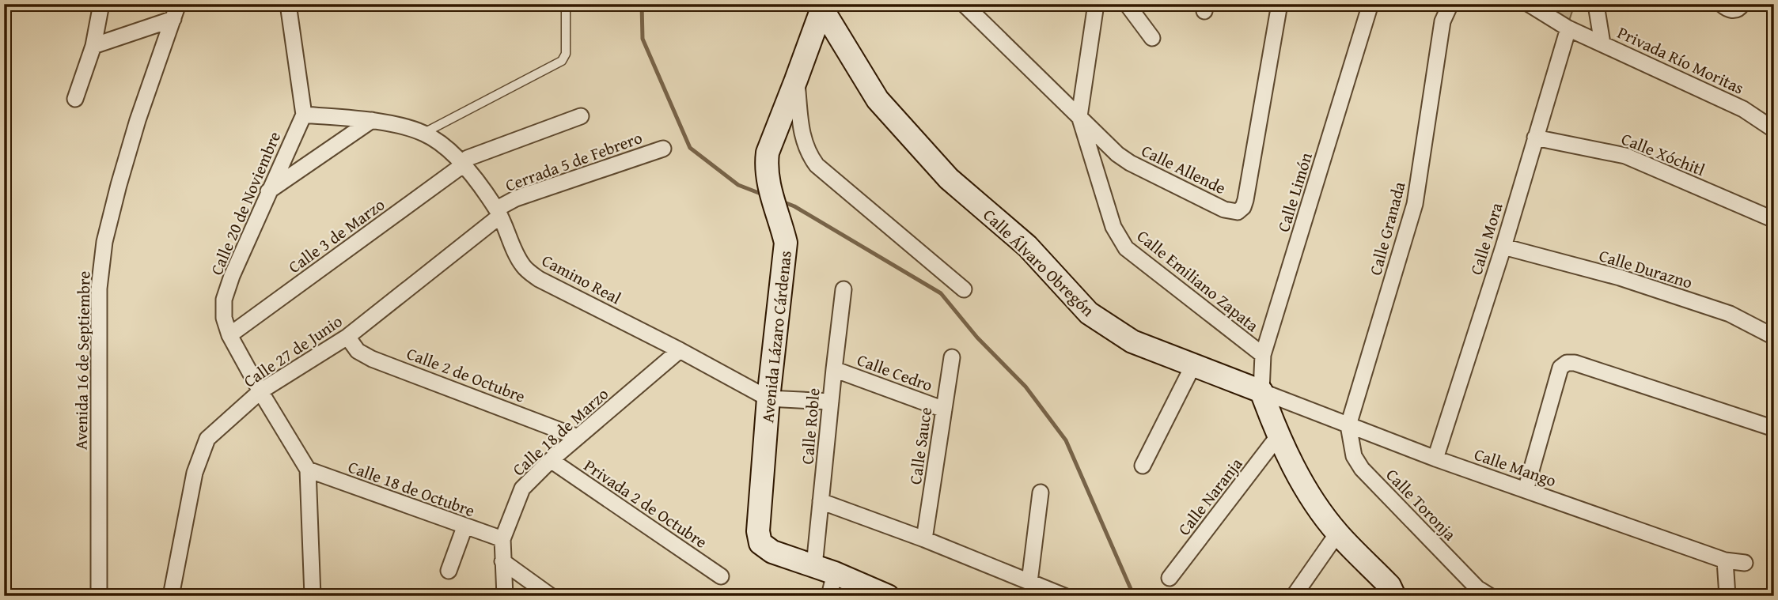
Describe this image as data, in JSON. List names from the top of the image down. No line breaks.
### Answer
{"streets":{"street":["Privada Río Moritas","Calle Xóchitl","Cerrada 5 de Febrero","Calle Allende","Calle Limón","Calle 20 de Noviembre","Calle Granada","Calle 3 de Marzo","Calle Mora","Calle Álvaro Obregón","Calle Durazno","Camino Real","Calle Emiliano Zapata","Avenida Lázaro Cárdenas","Calle 27 de Junio","Avenida 16 de Septiembre","Calle Cedro","Calle 2 de Octubre","Calle Roble","Calle 18 de Marzo","Calle Sauce","Calle Mango","Calle 18 de Octubre","Calle Naranja","Privada 2 de Octubre","Calle Toronja"]},"crossings":[["Privada Río Moritas","Calle Mora"],["Calle Xóchitl","Calle Mora"],["Cerrada 5 de Febrero","Camino Real"],["Cerrada 5 de Febrero","Calle 27 de Junio"],["Calle Allende","Calle Emiliano Zapata"],["Calle Limón","Calle Álvaro Obregón"],["Calle Limón","Calle Emiliano Zapata"],["Calle Limón","Calle Mango"],["Calle 20 de Noviembre","Calle 3 de Marzo"],["Calle 20 de Noviembre","Camino Real"],["Calle 20 de Noviembre","Calle 27 de Junio"],["Calle 20 de Noviembre","Calle 18 de Octubre"],["Calle Granada","Calle Mango"],["Calle Granada","Calle Toronja"],["Calle 3 de Marzo","Camino Real"],["Calle Mora","Calle Durazno"],["Calle Mora","Calle Mango"],["Calle Álvaro Obregón","Avenida Lázaro Cárdenas"],["Calle Álvaro Obregón","Calle Mango"],["Camino Real","Avenida Lázaro Cárdenas"],["Camino Real","Calle 27 de Junio"],["Camino Real","Calle Roble"],["Camino Real","Calle 18 de Marzo"],["Avenida Lázaro Cárdenas","Calle Roble"],["Calle 27 de Junio","Calle 2 de Octubre"],["Calle Cedro","Calle Roble"],["Calle Cedro","Calle Sauce"],["Calle 2 de Octubre","Calle 18 de Marzo"],["Calle 18 de Marzo","Calle 18 de Octubre"],["Calle 18 de Marzo","Privada 2 de Octubre"],["Calle Mango","Calle Toronja"]]}
